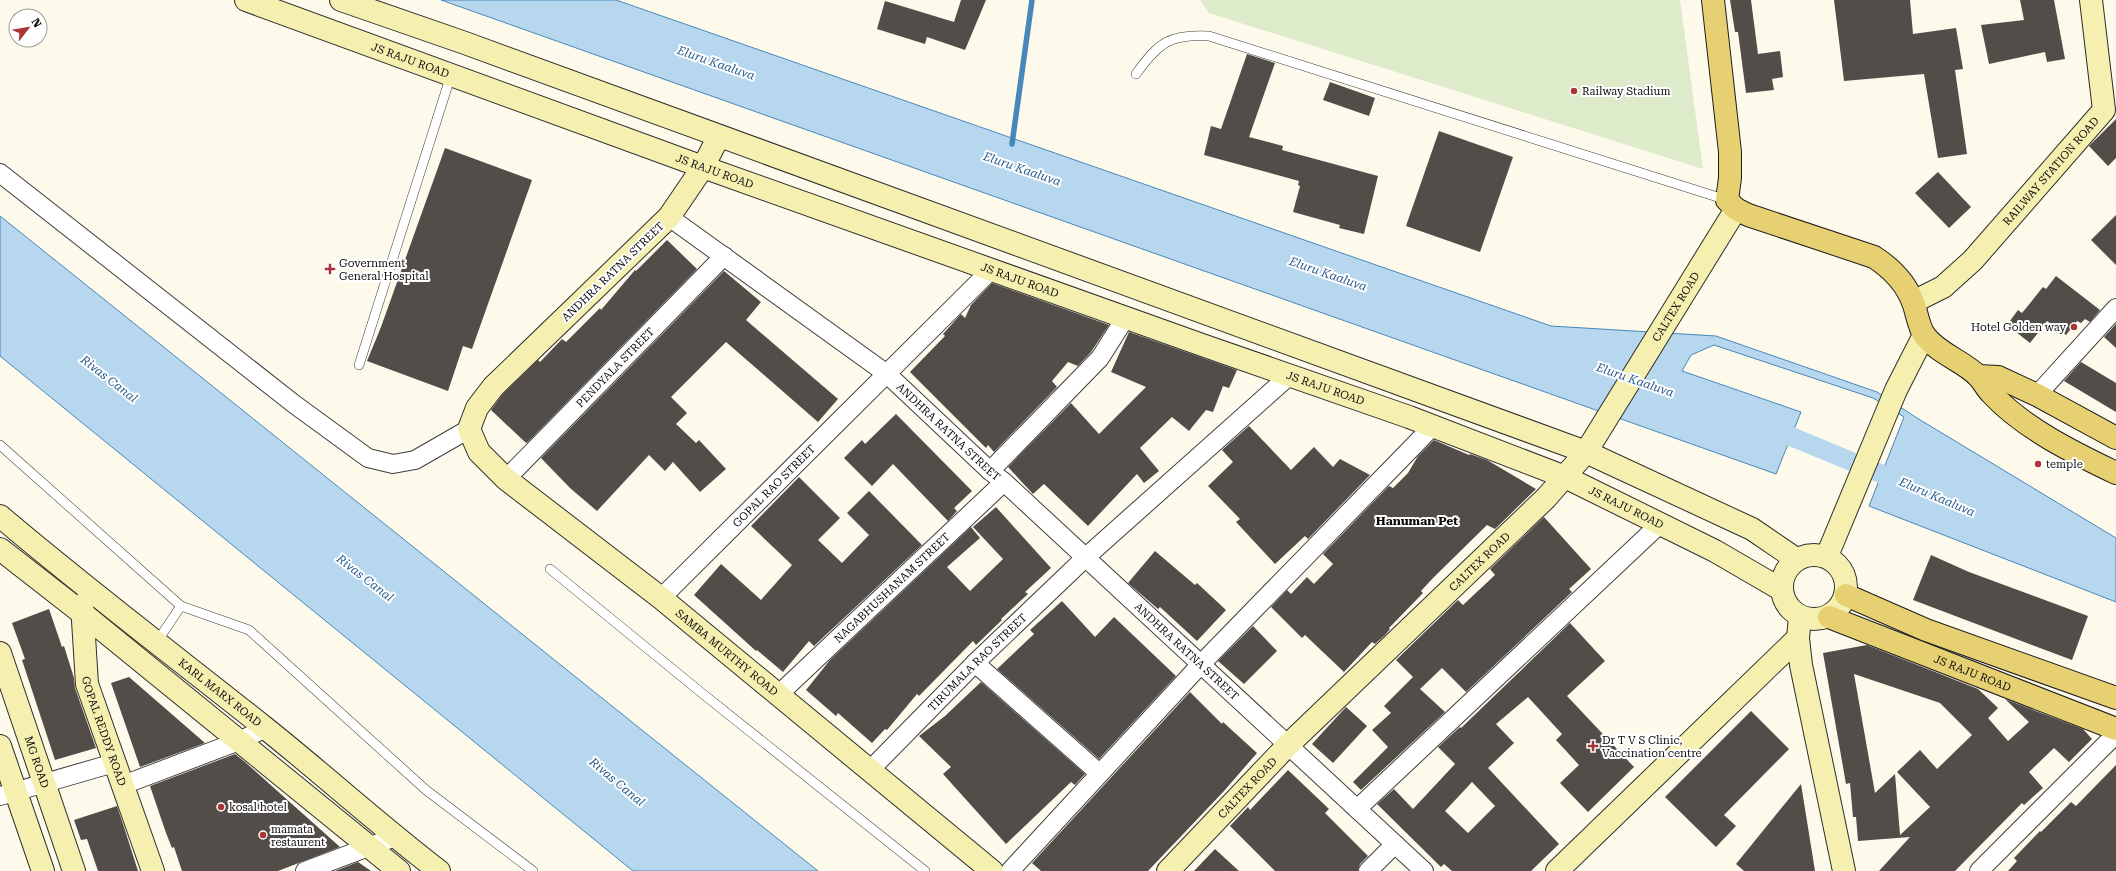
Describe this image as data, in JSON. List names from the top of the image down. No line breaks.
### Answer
{"streets":{"main road":["JS RAJU ROAD"],"street":["RAILWAY STATION ROAD","ANDHRA RATNA STREET","CALTEX ROAD","PENDYALA STREET","GOPAL RAO STREET","NAGABHUSHANAM STREET","SAMBA MURTHY ROAD","TIRUMALA RAO STREET","KARL MARX ROAD","GOPAL REDDY ROAD","MG ROAD"]},"crossings":[["JS RAJU ROAD","CALTEX ROAD"],["JS RAJU ROAD","GOPAL RAO STREET"],["JS RAJU ROAD","NAGABHUSHANAM STREET"],["JS RAJU ROAD","TIRUMALA RAO STREET"],["ANDHRA RATNA STREET","CALTEX ROAD"],["ANDHRA RATNA STREET","PENDYALA STREET"],["ANDHRA RATNA STREET","GOPAL RAO STREET"],["ANDHRA RATNA STREET","NAGABHUSHANAM STREET"],["ANDHRA RATNA STREET","SAMBA MURTHY ROAD"],["ANDHRA RATNA STREET","TIRUMALA RAO STREET"],["PENDYALA STREET","SAMBA MURTHY ROAD"],["GOPAL RAO STREET","SAMBA MURTHY ROAD"],["NAGABHUSHANAM STREET","SAMBA MURTHY ROAD"],["SAMBA MURTHY ROAD","TIRUMALA RAO STREET"],["KARL MARX ROAD","GOPAL REDDY ROAD"]],"districts":["Hanuman Pet"],"water":["Eluru Kaaluva","Rivas Canal"],"places":{"other":["Railway Stadium","Hotel Golden way","temple","kosal hotel","mamata restaurent"],"health":["Government General Hospital","Dr T V S Clinic, Vaccination centre"]},"north":"top right"}
